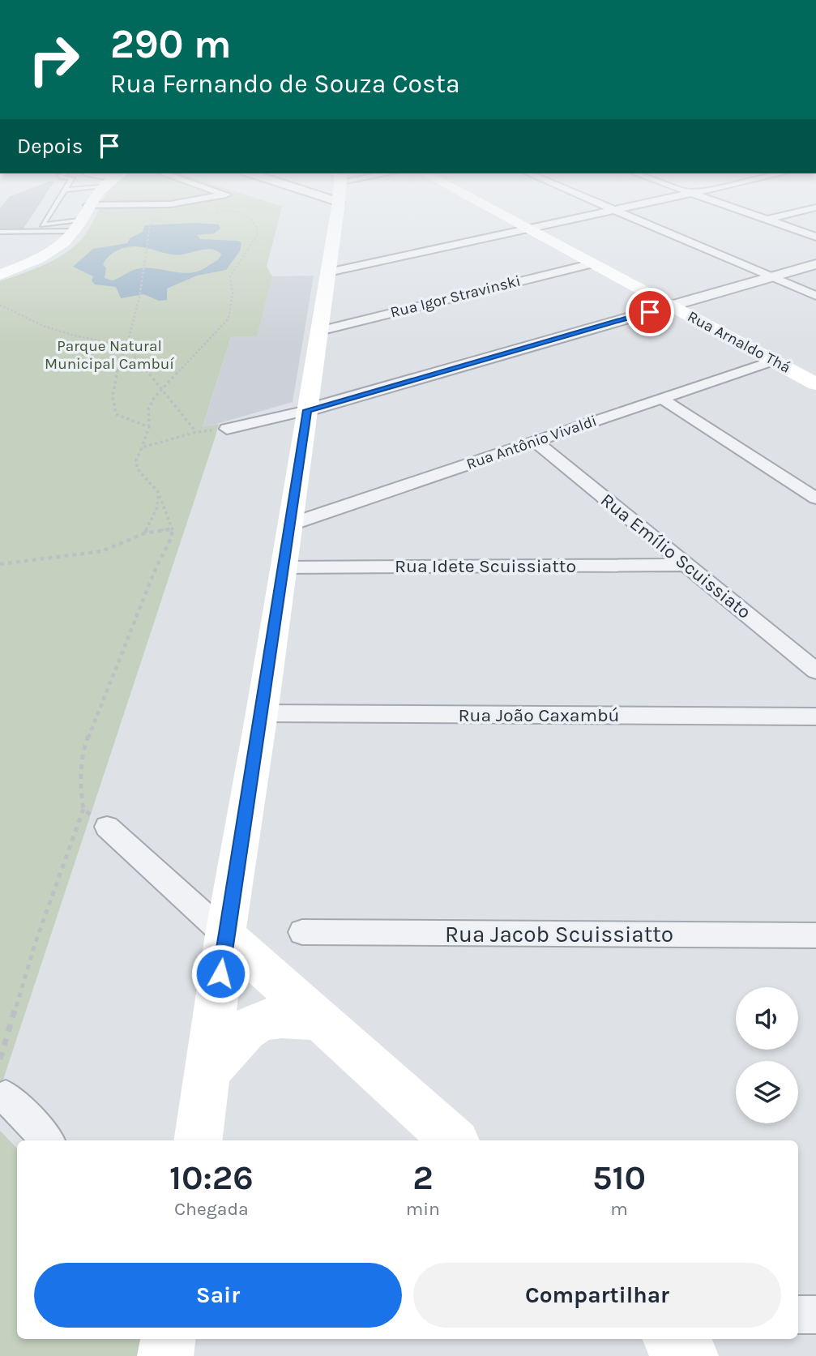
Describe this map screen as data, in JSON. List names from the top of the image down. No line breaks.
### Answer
{"streets":{"main road":["Rua Arnaldo Thá"],"street":["Rua Igor Stravinski","Rua Antônio Vivaldi","Rua Emílio Scuissiato","Rua Idete Scuissiatto","Rua João Caxambú","Rua Jacob Scuissiatto"]},"crossings":[["Rua Igor Stravinski","Rua Arnaldo Thá"],["Rua Arnaldo Thá","Rua Antônio Vivaldi"],["Rua Antônio Vivaldi","Rua Emílio Scuissiato"],["Rua Emílio Scuissiato","Rua Idete Scuissiatto"]],"parks":["Parque Natural Municipal Cambuí"],"page":{"turn":["290 m","Rua Fernando de Souza Costa"],"then":"Depois","eta":["10:26","Chegada","2","min","510","m"],"buttons":["Sair","Compartilhar"]}}
